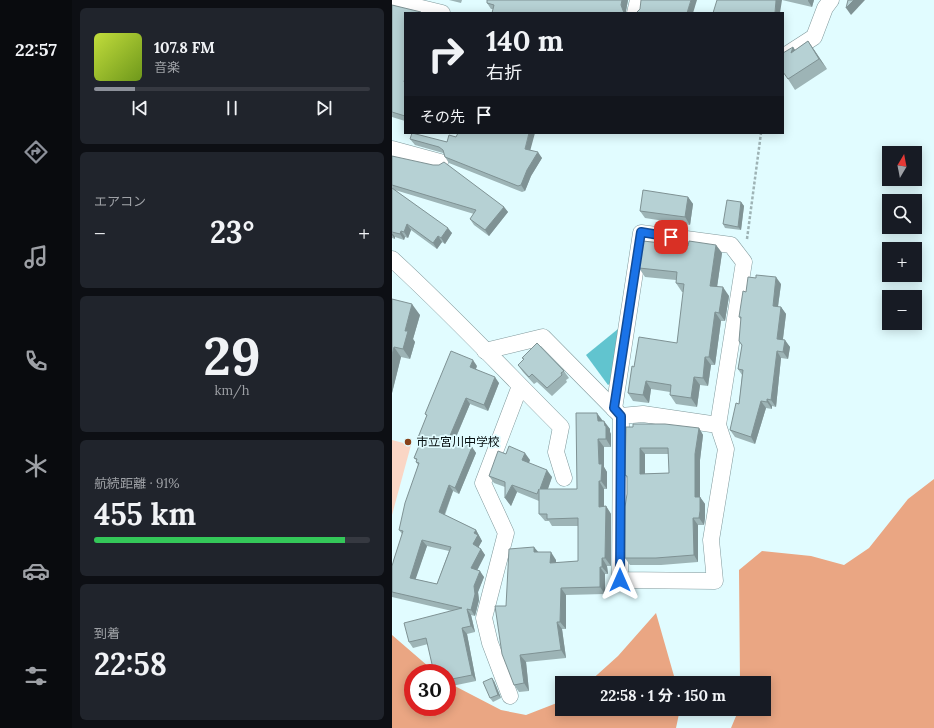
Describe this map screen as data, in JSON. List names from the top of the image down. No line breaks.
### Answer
{"places":["市立宮川中学校"],"north":"top","page":{"tabs":"22:57","turn":["140 m","右折"],"song":["107.8 FM","音楽"],"then":"その先","map_buttons":["+","−"],"tile":["エアコン",["29","km/h"],["航続距離 · 91%","455 km"],["到着","22:58"]],"heat":["−","23°","+"],"limit":"30","trip":"22:58 · 1 分 · 150 m"}}
